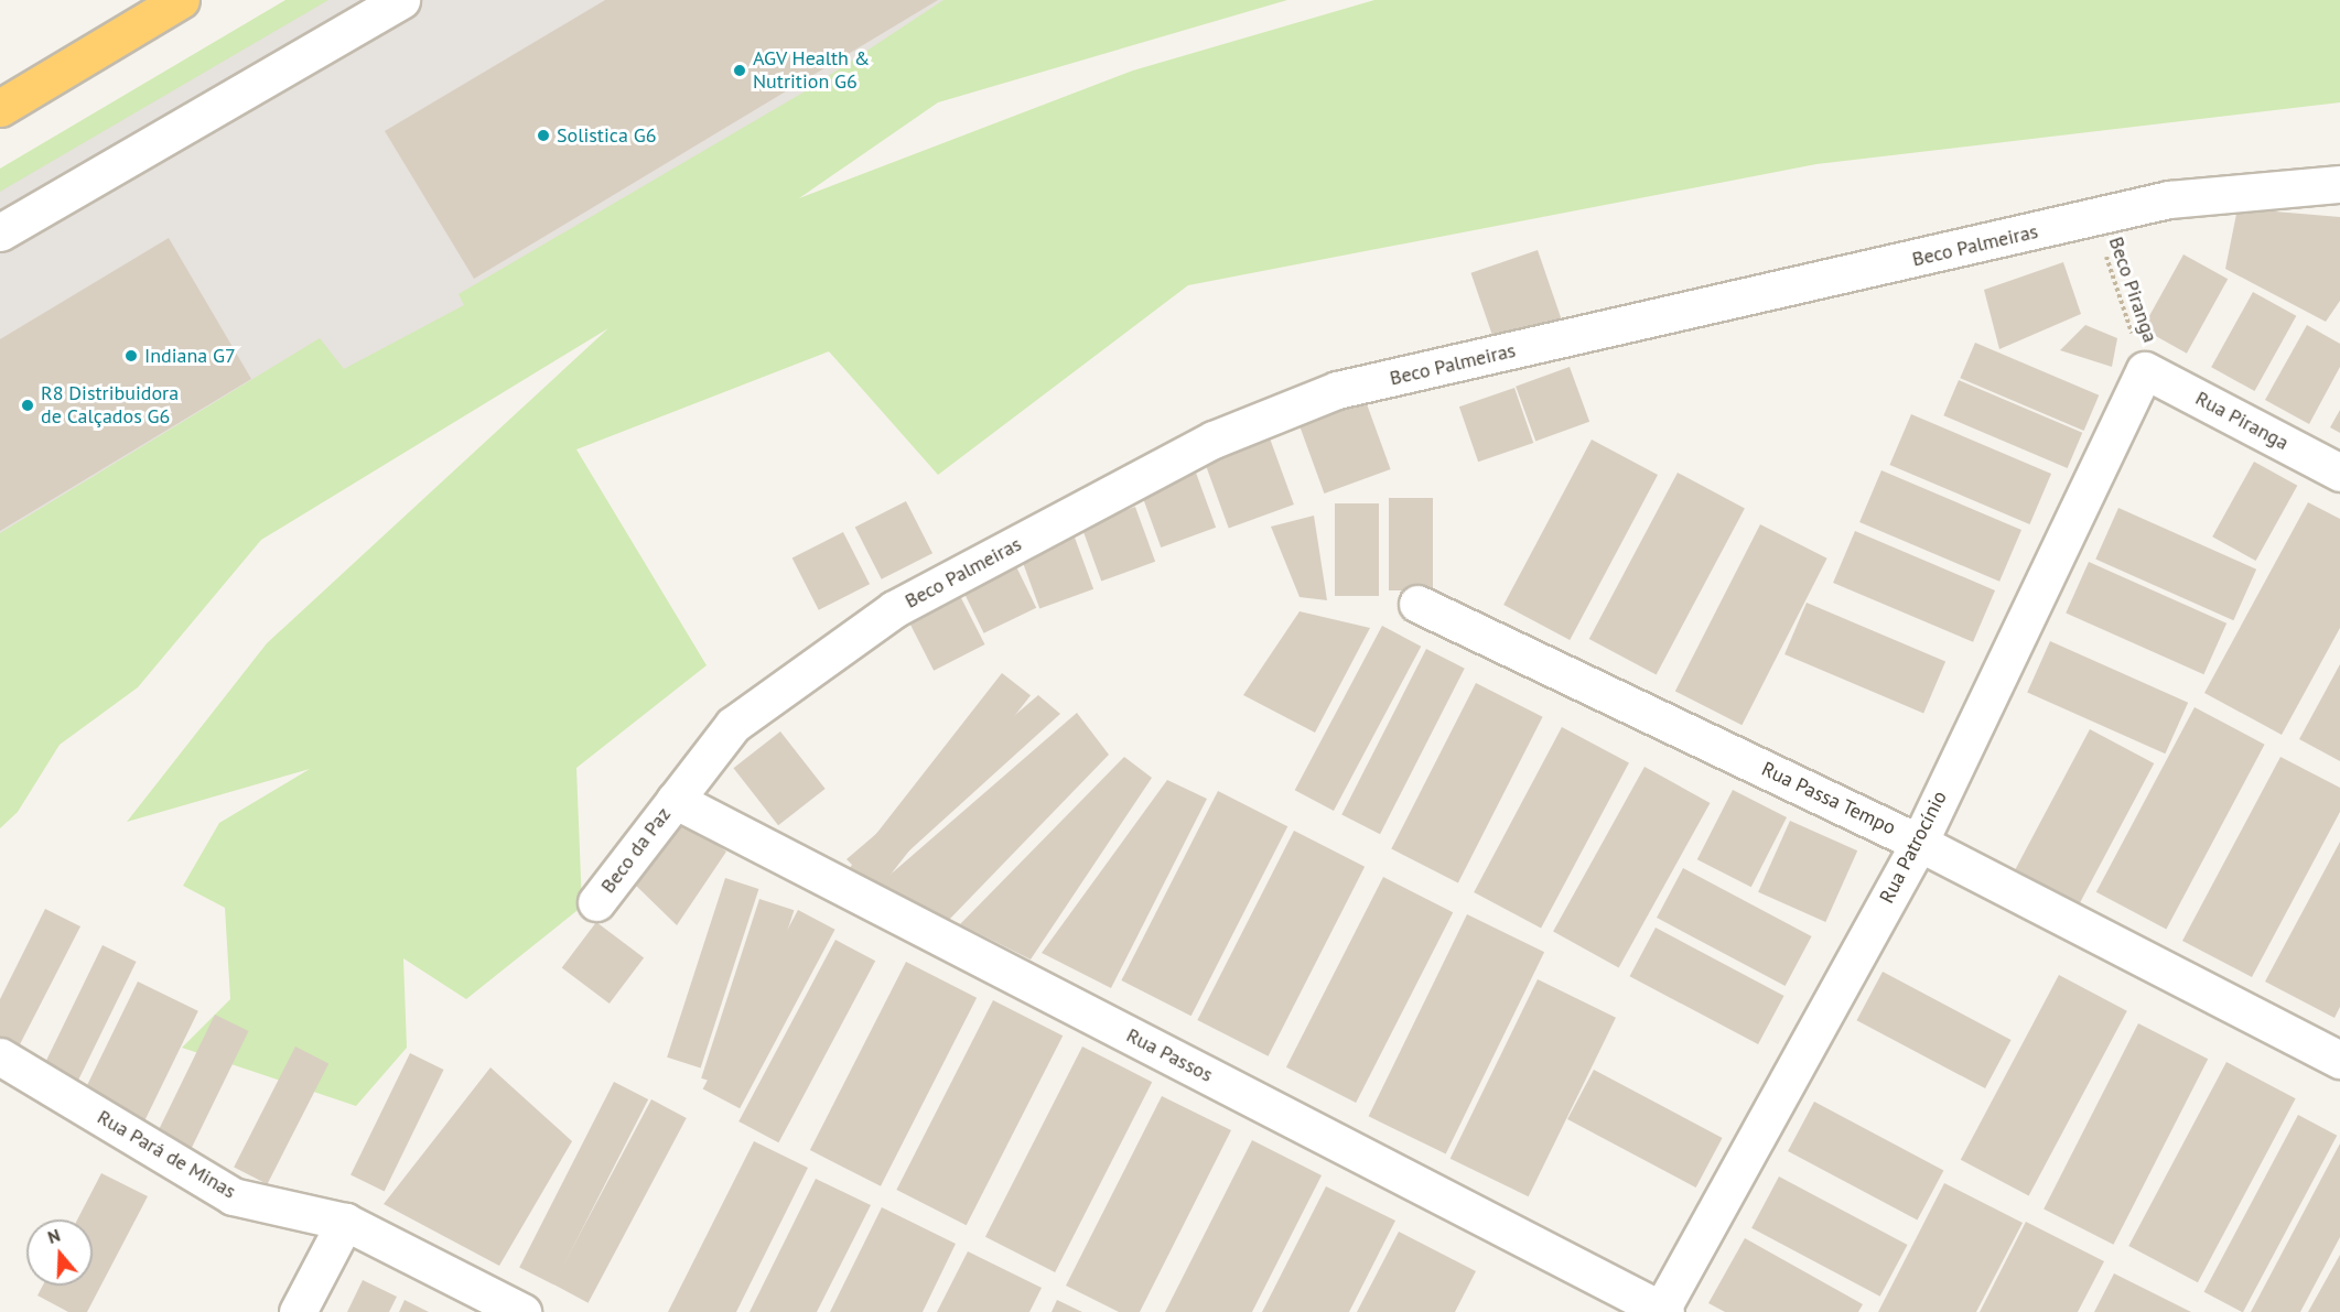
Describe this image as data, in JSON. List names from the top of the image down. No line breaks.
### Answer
{"streets":{"street":["Beco Palmeiras","Rua Piranga","Rua Passa Tempo","Rua Patrocínio","Beco da Paz","Rua Passos","Rua Pará de Minas"],"path":["Beco Piranga"]},"crossings":[["Beco Palmeiras","Beco Piranga"],["Beco Palmeiras","Beco da Paz"],["Beco Palmeiras","Rua Passos"],["Beco Piranga","Rua Piranga"],["Beco Piranga","Rua Patrocínio"],["Rua Piranga","Rua Patrocínio"],["Rua Passa Tempo","Rua Patrocínio"],["Rua Patrocínio","Rua Passos"],["Beco da Paz","Rua Passos"]],"places":["AGV Health & Nutrition G6","Solistica G6","Indiana G7","R8 Distribuidora de Calçados G6"],"north":"top"}
